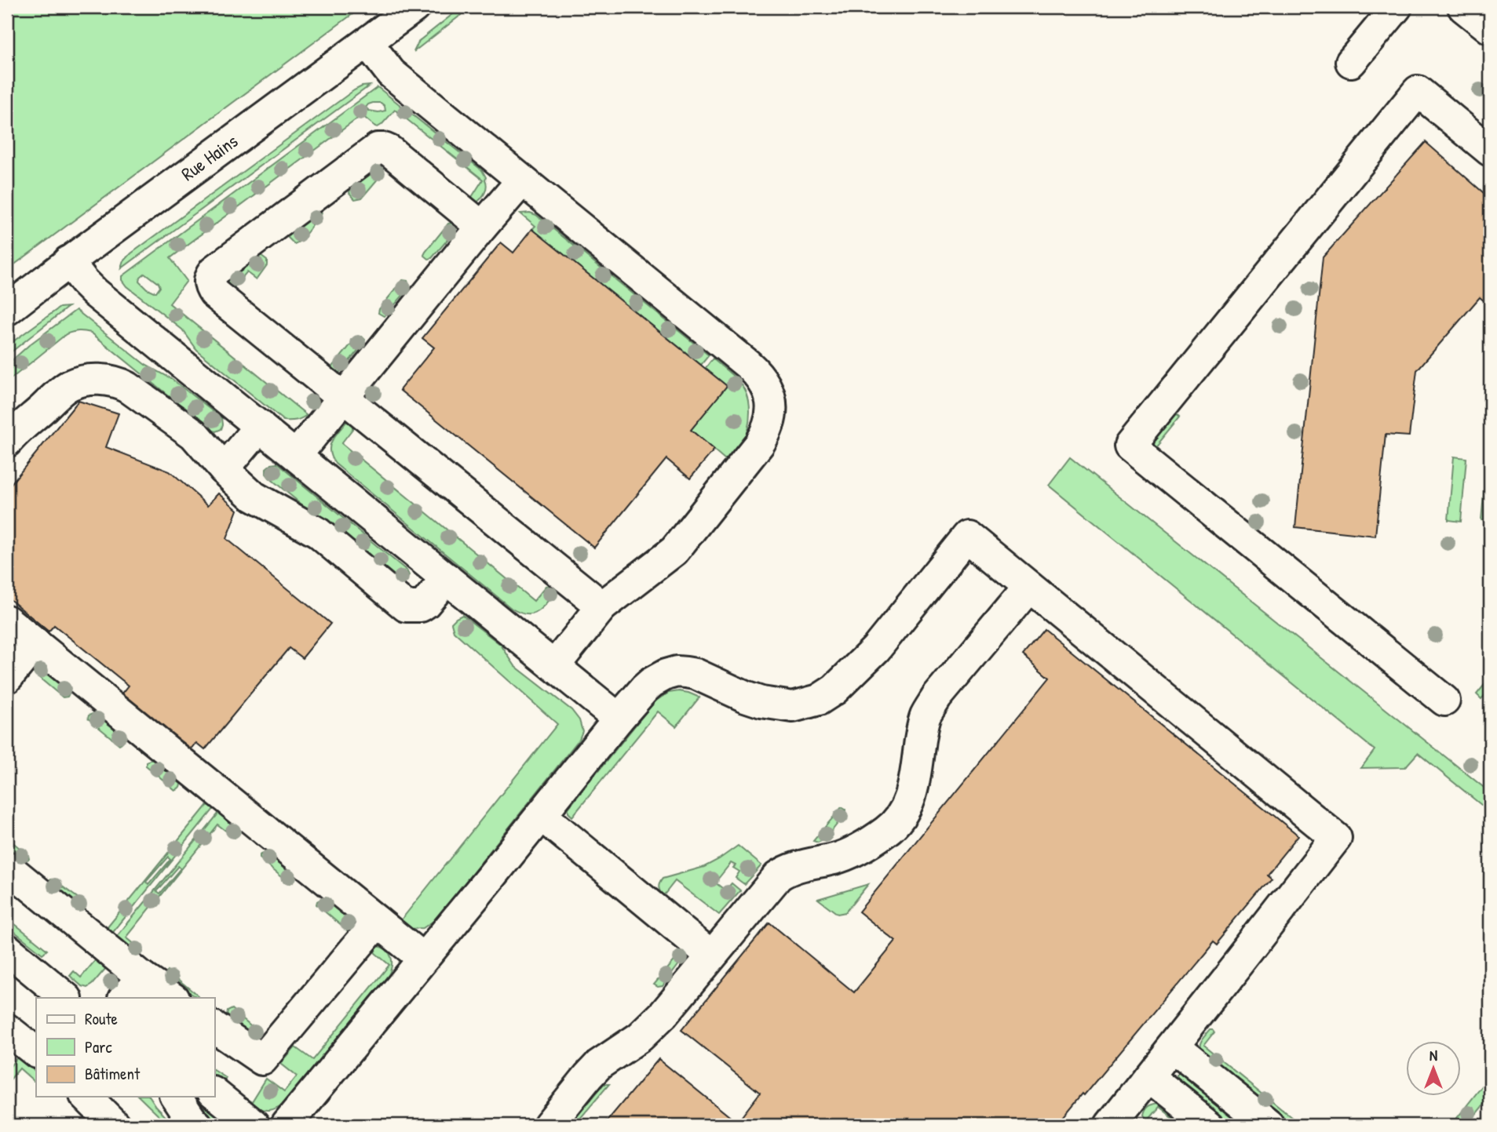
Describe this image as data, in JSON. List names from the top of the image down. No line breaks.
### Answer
{"streets":{"street":["Rue Hains"]},"legend":["Route","Parc","Bâtiment"],"north":"top"}
